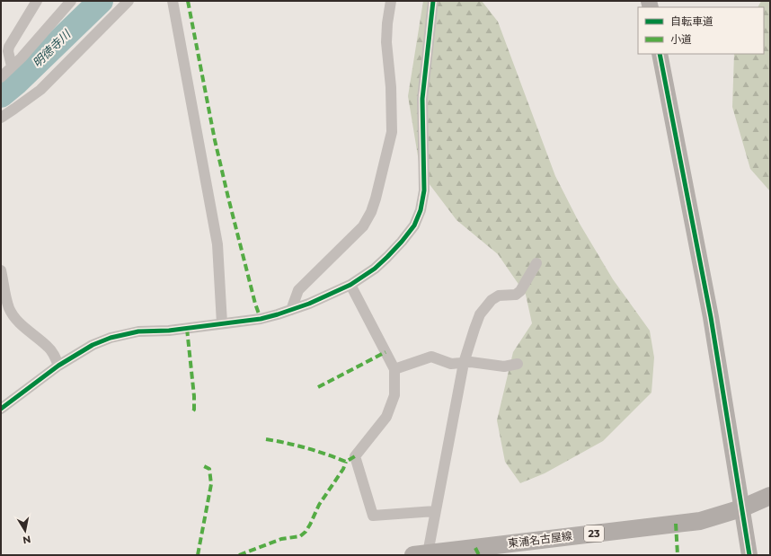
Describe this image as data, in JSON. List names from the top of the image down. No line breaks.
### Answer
{"streets":{"main road":["23","東浦名古屋線"]},"water":["明徳寺川"],"legend":["自転車道","小道"],"north":"bottom"}
